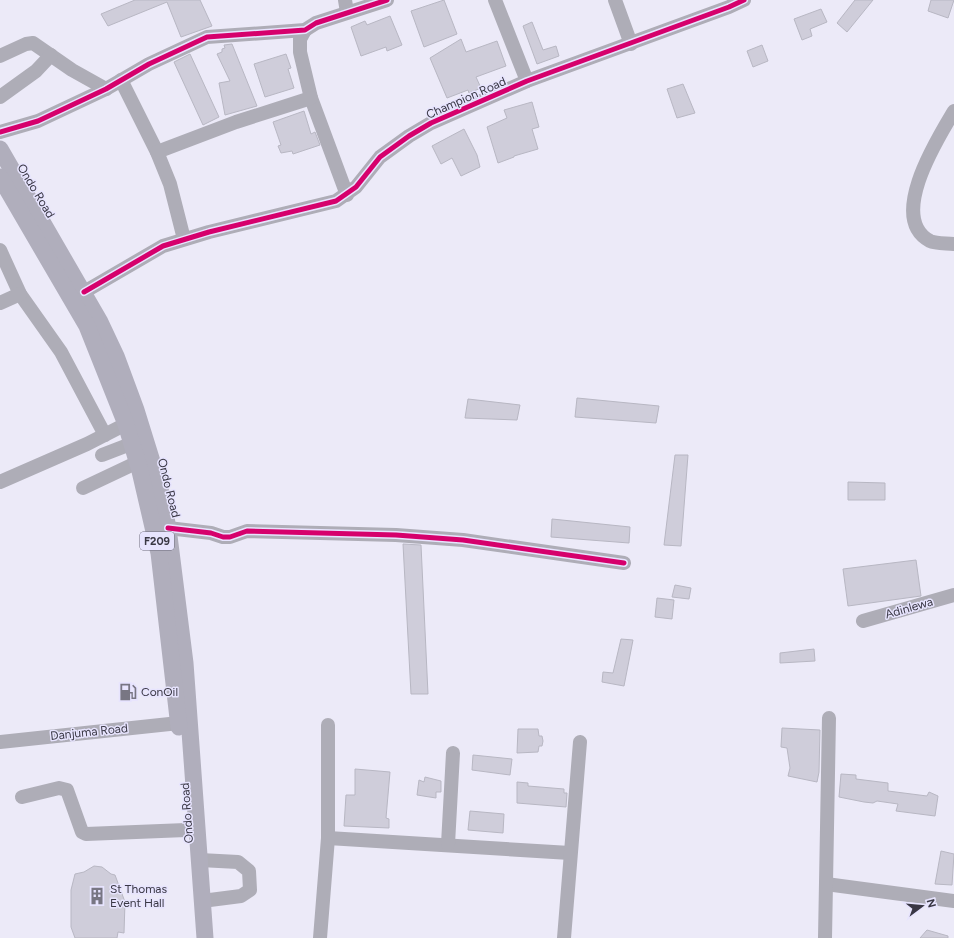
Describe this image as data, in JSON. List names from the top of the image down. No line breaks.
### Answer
{"streets":{"main road":["Ondo Road","F209"],"street":["Champion Road","Adinlewa","Danjuma Road"]},"crossings":[["Champion Road","Ondo Road"],["Ondo Road","Danjuma Road"]],"places":{"fuel station":["ConOil"],"building":["St Thomas Event Hall"]},"north":"right"}
